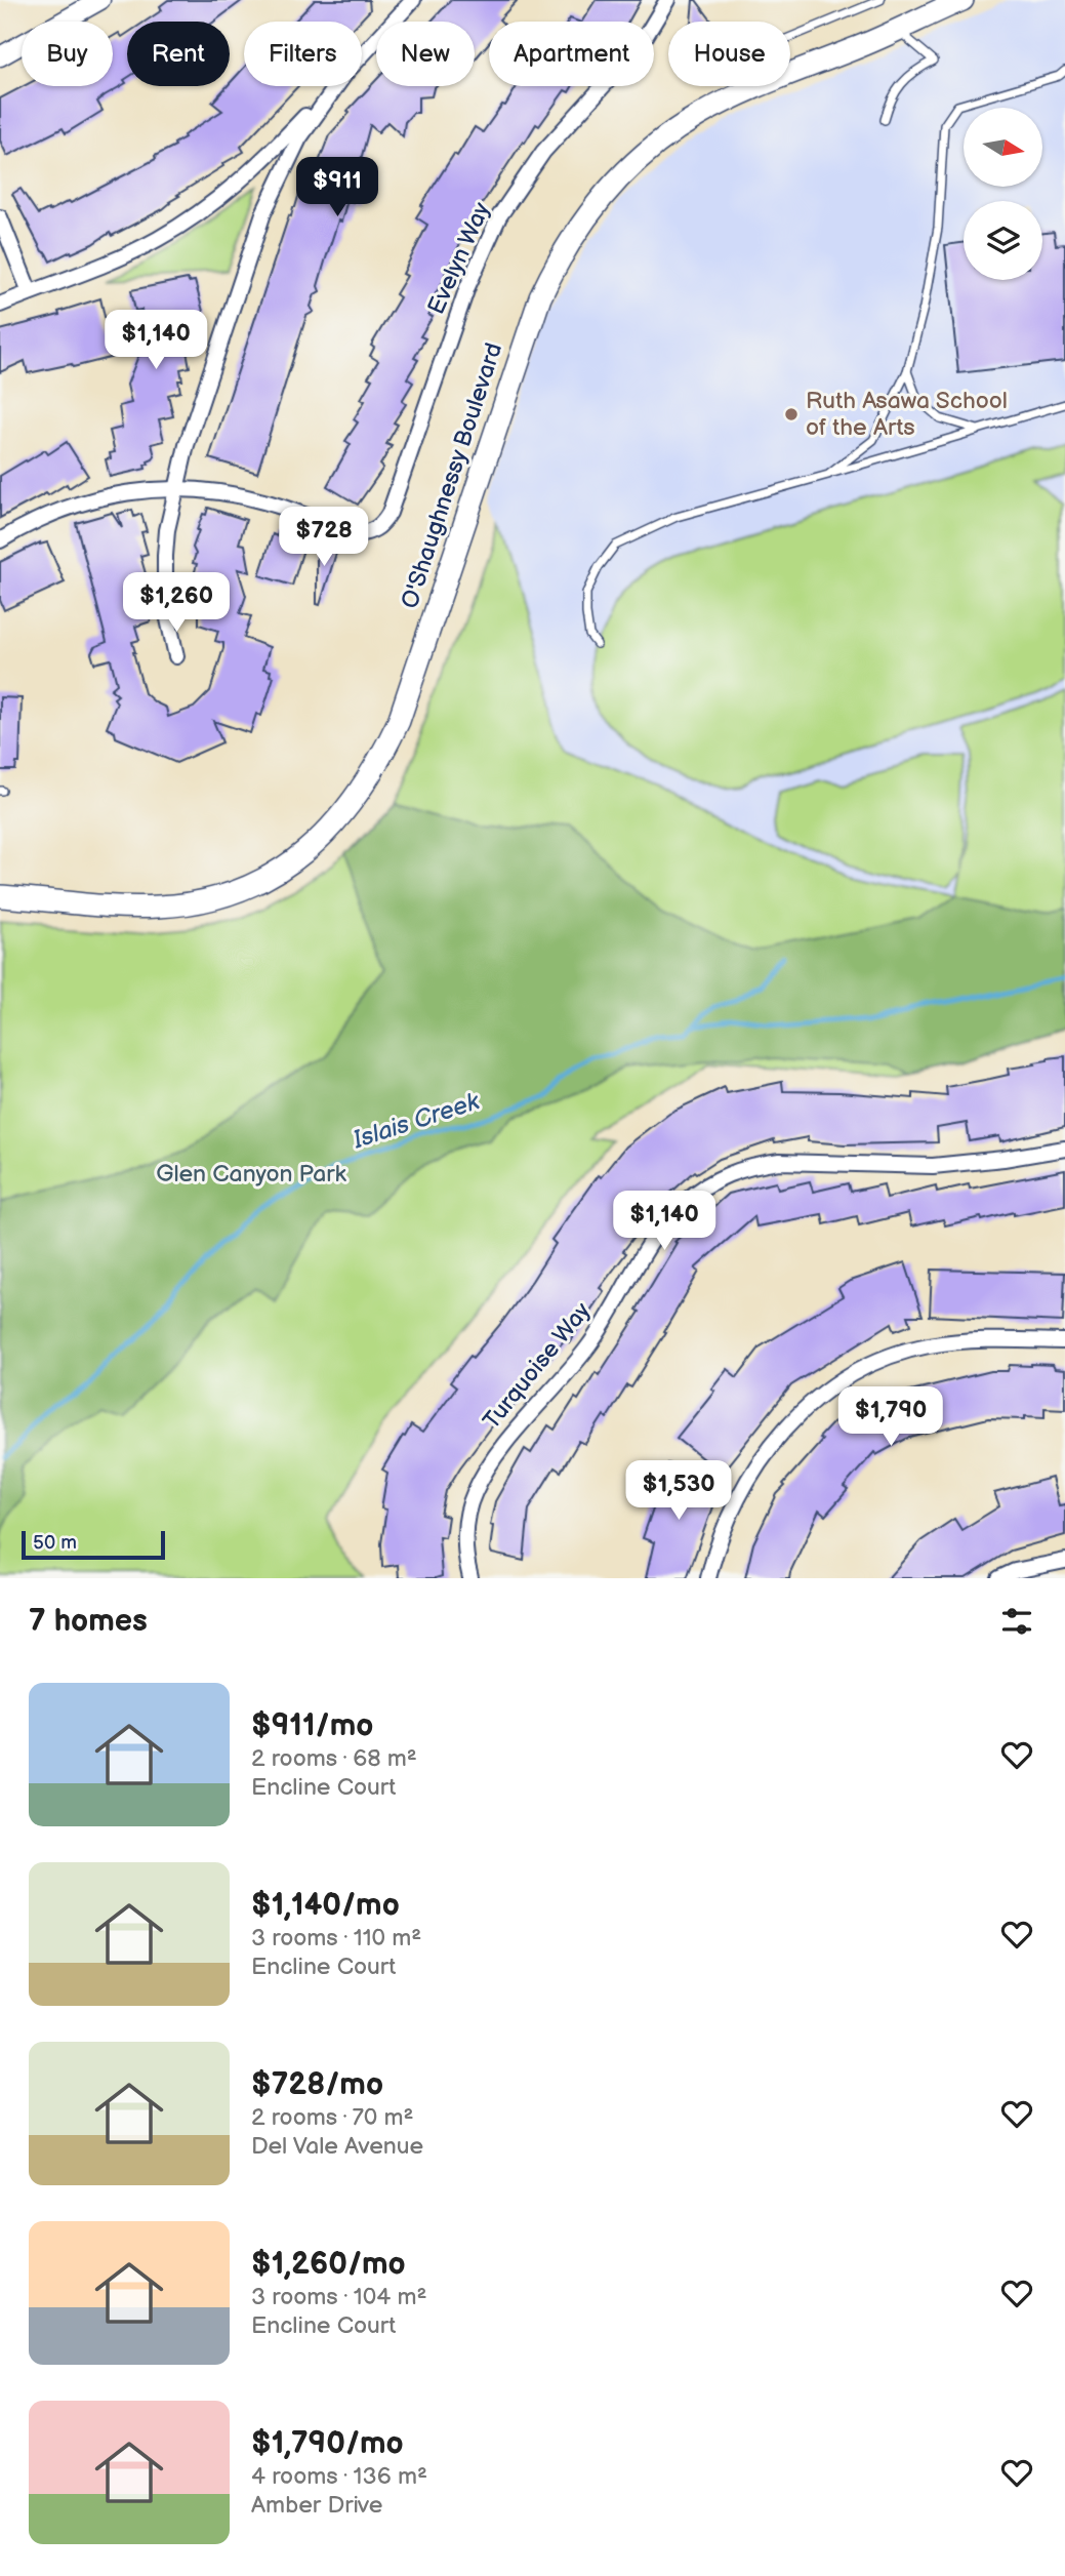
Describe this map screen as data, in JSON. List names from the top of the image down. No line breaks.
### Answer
{"streets":{"main road":["O'Shaughnessy Boulevard"],"street":["Evelyn Way","Turquoise Way"]},"water":["Islais Creek"],"parks":["Glen Canyon Park"],"places":["Ruth Asawa School of the Arts"],"scale_bar":"50 m","north":"right","page":{"chip":["Buy","Rent","Filters","New","Apartment","House"],"price":["$911","$1,140","$728","$1,260","$1,140","$1,790","$1,530"],"scale":"50 m","heading":"7 homes","list":[{"name":"$911/mo","note":"2 rooms · 68 m² · Encline Court"},{"name":"$1,140/mo","note":"3 rooms · 110 m² · Encline Court"},{"name":"$728/mo","note":"2 rooms · 70 m² · Del Vale Avenue"},{"name":"$1,260/mo","note":"3 rooms · 104 m² · Encline Court"},{"name":"$1,790/mo","note":"4 rooms · 136 m² · Amber Drive"}]}}
